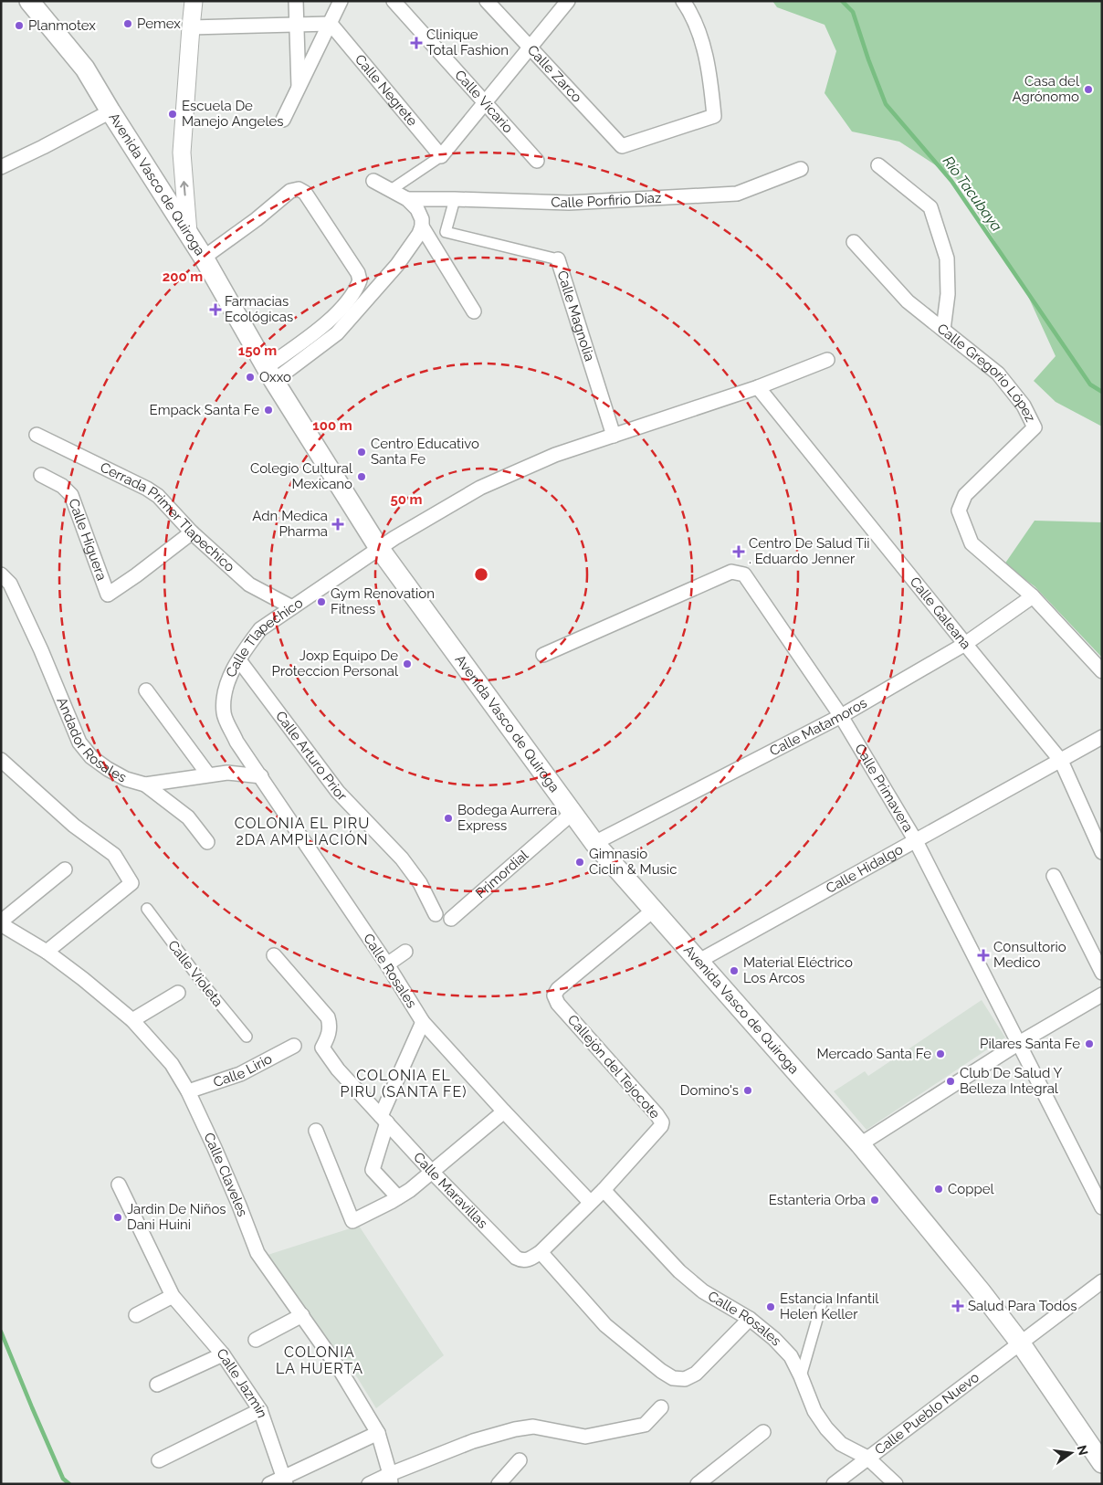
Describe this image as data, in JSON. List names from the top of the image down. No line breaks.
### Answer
{"streets":{"main road":["Avenida Vasco de Quiroga"],"street":["Calle Zarco","Calle Negrete","Calle Vicario","Calle Porfirio Díaz","Calle Magnolia","Calle Gregorio López","Cerrada Primer Tlapechico","Calle Higuera","Calle Galeana","Calle Tlapechico","Calle Matamoros","Andador Rosales","Calle Arturo Prior","Calle Primavera","Calle Hidalgo","Primordial","Calle Rosales","Calle Violeta","Callejón del Tejocote","Calle Lirio","Calle Claveles","Calle Maravillas","Calle Jazmín","Calle Pueblo Nuevo"]},"crossings":[["Avenida Vasco de Quiroga","Calle Tlapechico"],["Avenida Vasco de Quiroga","Calle Matamoros"],["Avenida Vasco de Quiroga","Calle Hidalgo"],["Avenida Vasco de Quiroga","Primordial"],["Avenida Vasco de Quiroga","Callejón del Tejocote"],["Avenida Vasco de Quiroga","Calle Pueblo Nuevo"],["Calle Porfirio Díaz","Calle Magnolia"],["Calle Gregorio López","Calle Matamoros"],["Cerrada Primer Tlapechico","Calle Higuera"],["Cerrada Primer Tlapechico","Calle Tlapechico"],["Calle Galeana","Calle Matamoros"],["Calle Galeana","Calle Hidalgo"],["Calle Tlapechico","Calle Arturo Prior"],["Calle Tlapechico","Calle Rosales"],["Calle Matamoros","Calle Primavera"],["Andador Rosales","Calle Rosales"],["Calle Primavera","Calle Hidalgo"],["Calle Rosales","Callejón del Tejocote"],["Calle Rosales","Calle Pueblo Nuevo"],["Callejón del Tejocote","Calle Maravillas"],["Calle Lirio","Calle Claveles"]],"districts":["COLONIA EL PIRU 2DA AMPLIACIÓN","COLONIA EL PIRU (SANTA FE)","COLONIA LA HUERTA"],"water":["Río Tacubaya"],"places":{"other":["Pemex","Planmotex","Casa del Agrónomo","Escuela De Manejo Angeles","Oxxo","Empack Santa Fe","Centro Educativo Santa Fe","Colegio Cultural Mexicano","Gym Renovation Fitness","Joxp Equipo De Proteccion Personal","Bodega Aurrera Express","Gimnasio Ciclin & Music","Material Eléctrico Los Arcos","Pilares Santa Fe","Mercado Santa Fe","Club De Salud Y Belleza Integral","Domino's","Coppel","Estanteria Orba","Jardin De Niños Dani Huini","Estancia Infantil Helen Keller"],"health":["Clinique Total Fashion","Farmacias Ecológicas","Adn Medica Pharma","Centro De Salud Tii . Eduardo Jenner","C0nsultorio Medico","Salud Para Todos"]},"north":"right","rings":["200 m","150 m","100 m","50 m"]}
